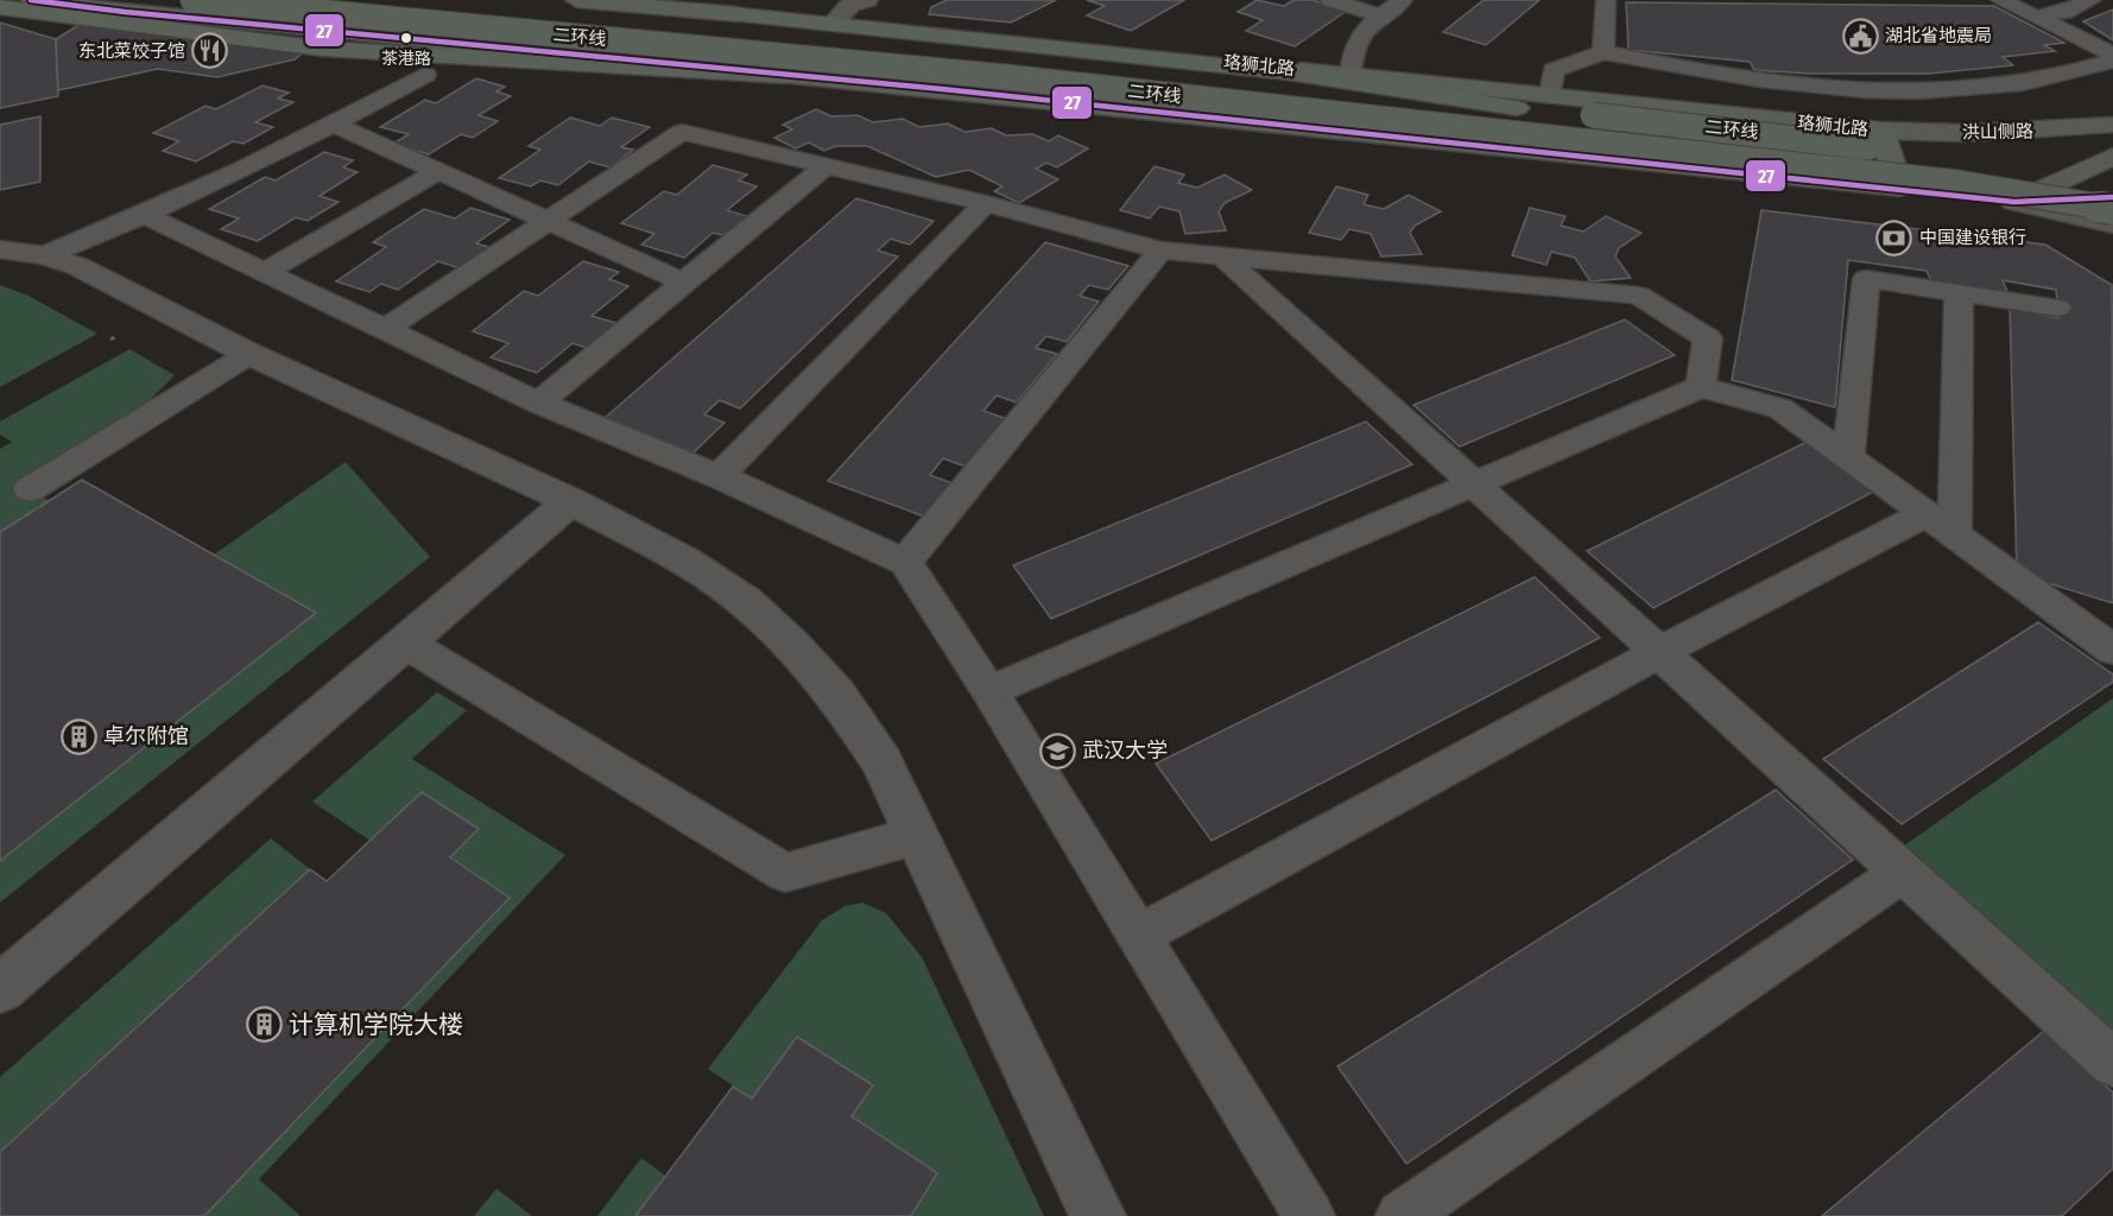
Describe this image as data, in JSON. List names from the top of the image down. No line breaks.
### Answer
{"streets":{"highway":["二环线"],"main road":["珞狮北路","洪山侧路"]},"crossings":[["珞狮北路","洪山侧路"]],"places":{"public building":["湖北省地震局"],"other":["茶港路"],"restaurant":["东北菜饺子馆"],"bank":["中国建设银行"],"building":["卓尔附馆","计算机学院大楼"],"school or university":["武汉大学"]},"lines":["transit line 27"]}
